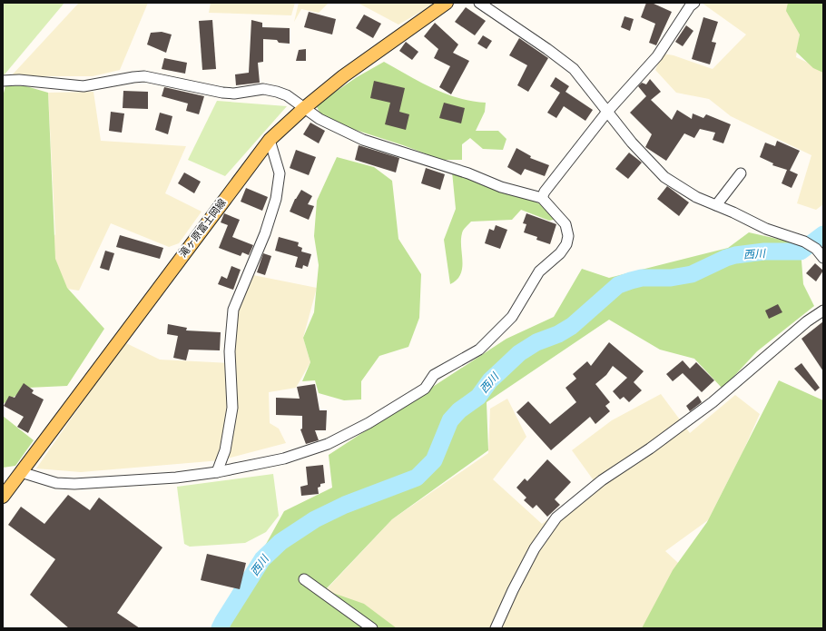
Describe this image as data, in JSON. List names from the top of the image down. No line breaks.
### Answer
{"streets":{"main road":["滝ヶ原富士岡線"]},"water":["西川"]}
